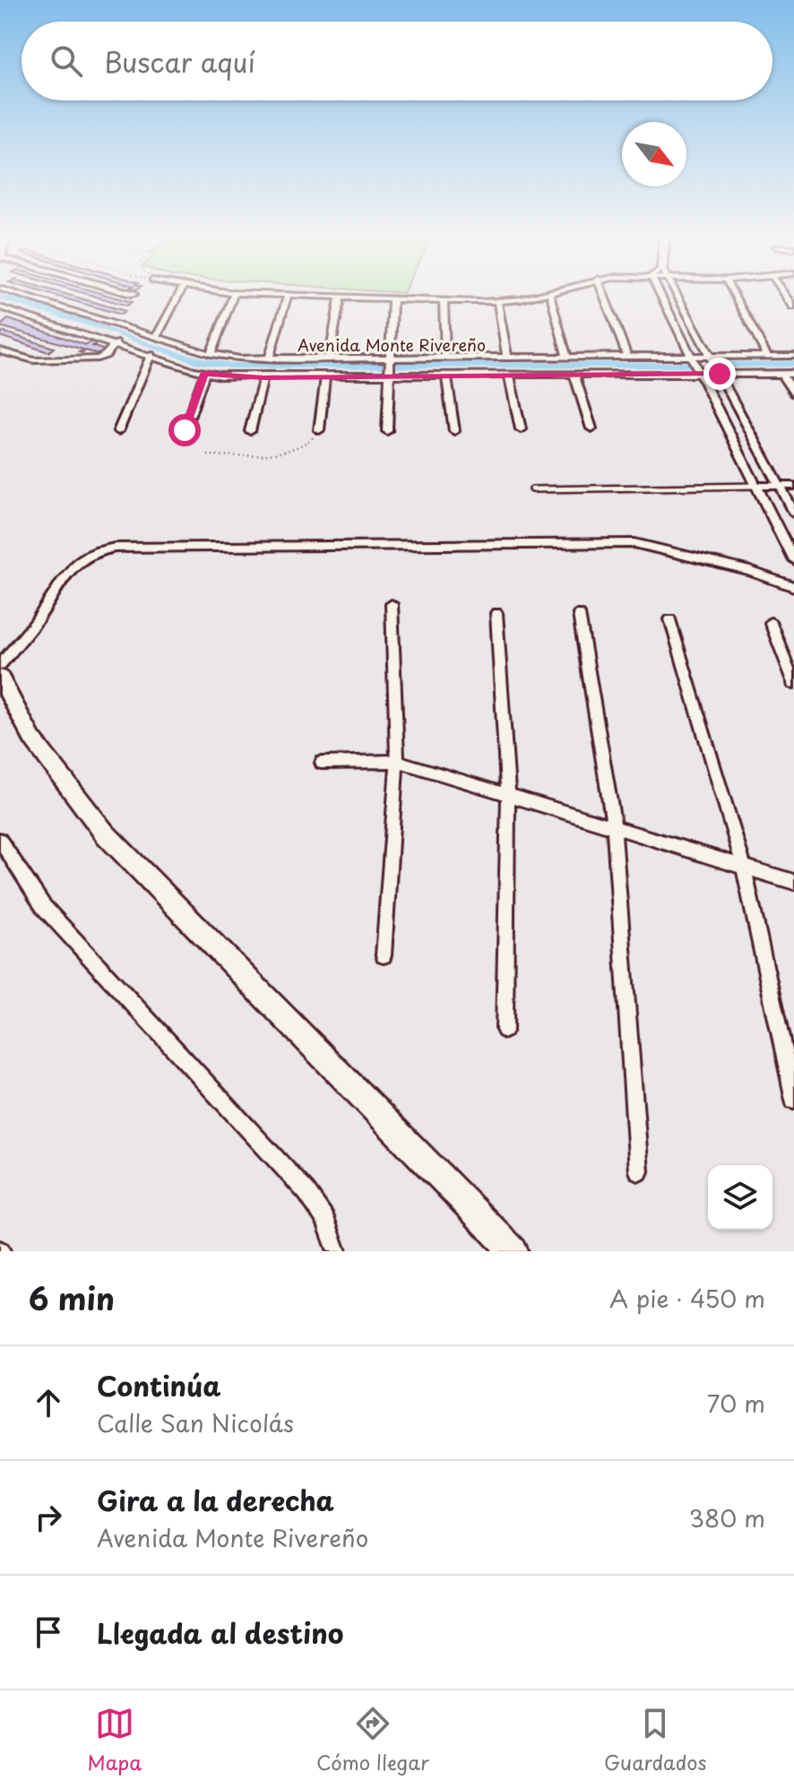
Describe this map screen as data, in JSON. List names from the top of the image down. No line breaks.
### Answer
{"streets":{"street":["Avenida Monte Rivereño"]},"north":"bottom right","page":{"search":"Buscar aquí","heading":["6 min","A pie · 450 m"],"list":[["Continúa","Calle San Nicolás","70 m"],["Gira a la derecha","Avenida Monte Rivereño","380 m"],"Llegada al destino"],"nav":["Mapa","Cómo llegar","Guardados"]}}
